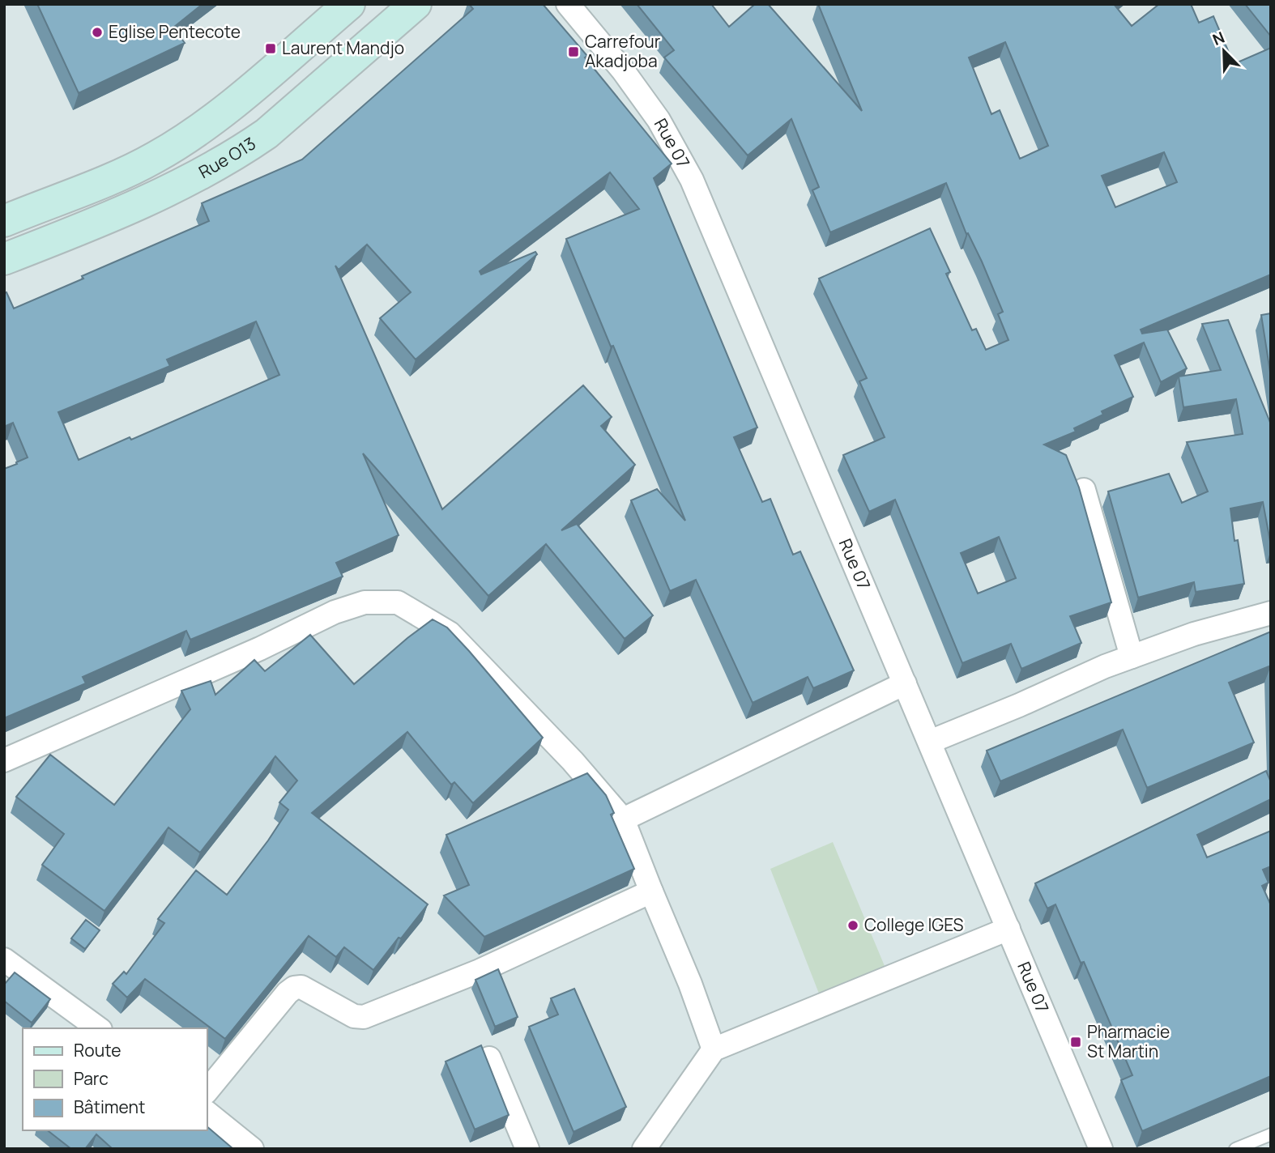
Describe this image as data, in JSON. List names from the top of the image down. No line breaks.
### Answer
{"streets":{"main road":["Rue O13"],"street":["Rue 07"]},"places":{"other":["Eglise Pentecote","College IGES"],"transit":["Laurent Mandjo","Carrefour Akadjoba","Pharmacie St Martin"]},"legend":["Route","Parc","Bâtiment"],"north":"top left"}
